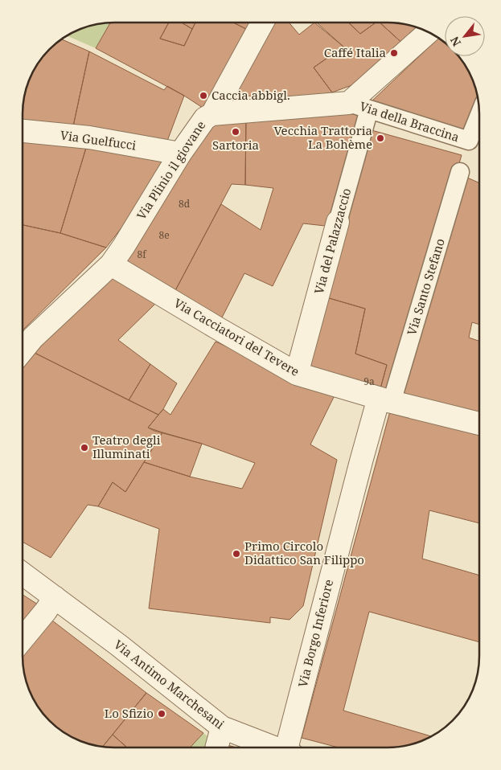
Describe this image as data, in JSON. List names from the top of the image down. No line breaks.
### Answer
{"streets":{"street":["Via Guelfucci","Via Plinio il giovane","Via del Palazzaccio","Via Cacciatori del Tevere","Via Borgo Inferiore","Via Antimo Marchesani"],"lane":["Via della Braccina","Via Santo Stefano"]},"crossings":[["Via della Braccina","Via Plinio il giovane"],["Via della Braccina","Via del Palazzaccio"],["Via Guelfucci","Via Plinio il giovane"],["Via Plinio il giovane","Via del Palazzaccio"],["Via Plinio il giovane","Via Cacciatori del Tevere"],["Via del Palazzaccio","Via Cacciatori del Tevere"],["Via Santo Stefano","Via Cacciatori del Tevere"],["Via Santo Stefano","Via Borgo Inferiore"],["Via Cacciatori del Tevere","Via Borgo Inferiore"]],"places":["Caffé Italia","Caccia abbigl.","Sartoria","Vecchia Trattoria La Bohème","Teatro degli Illuminati","Primo Circolo Didattico San Filippo","Lo Sfizio"],"house_numbers":["8d","8e","8f","9a"],"north":"bottom left"}
